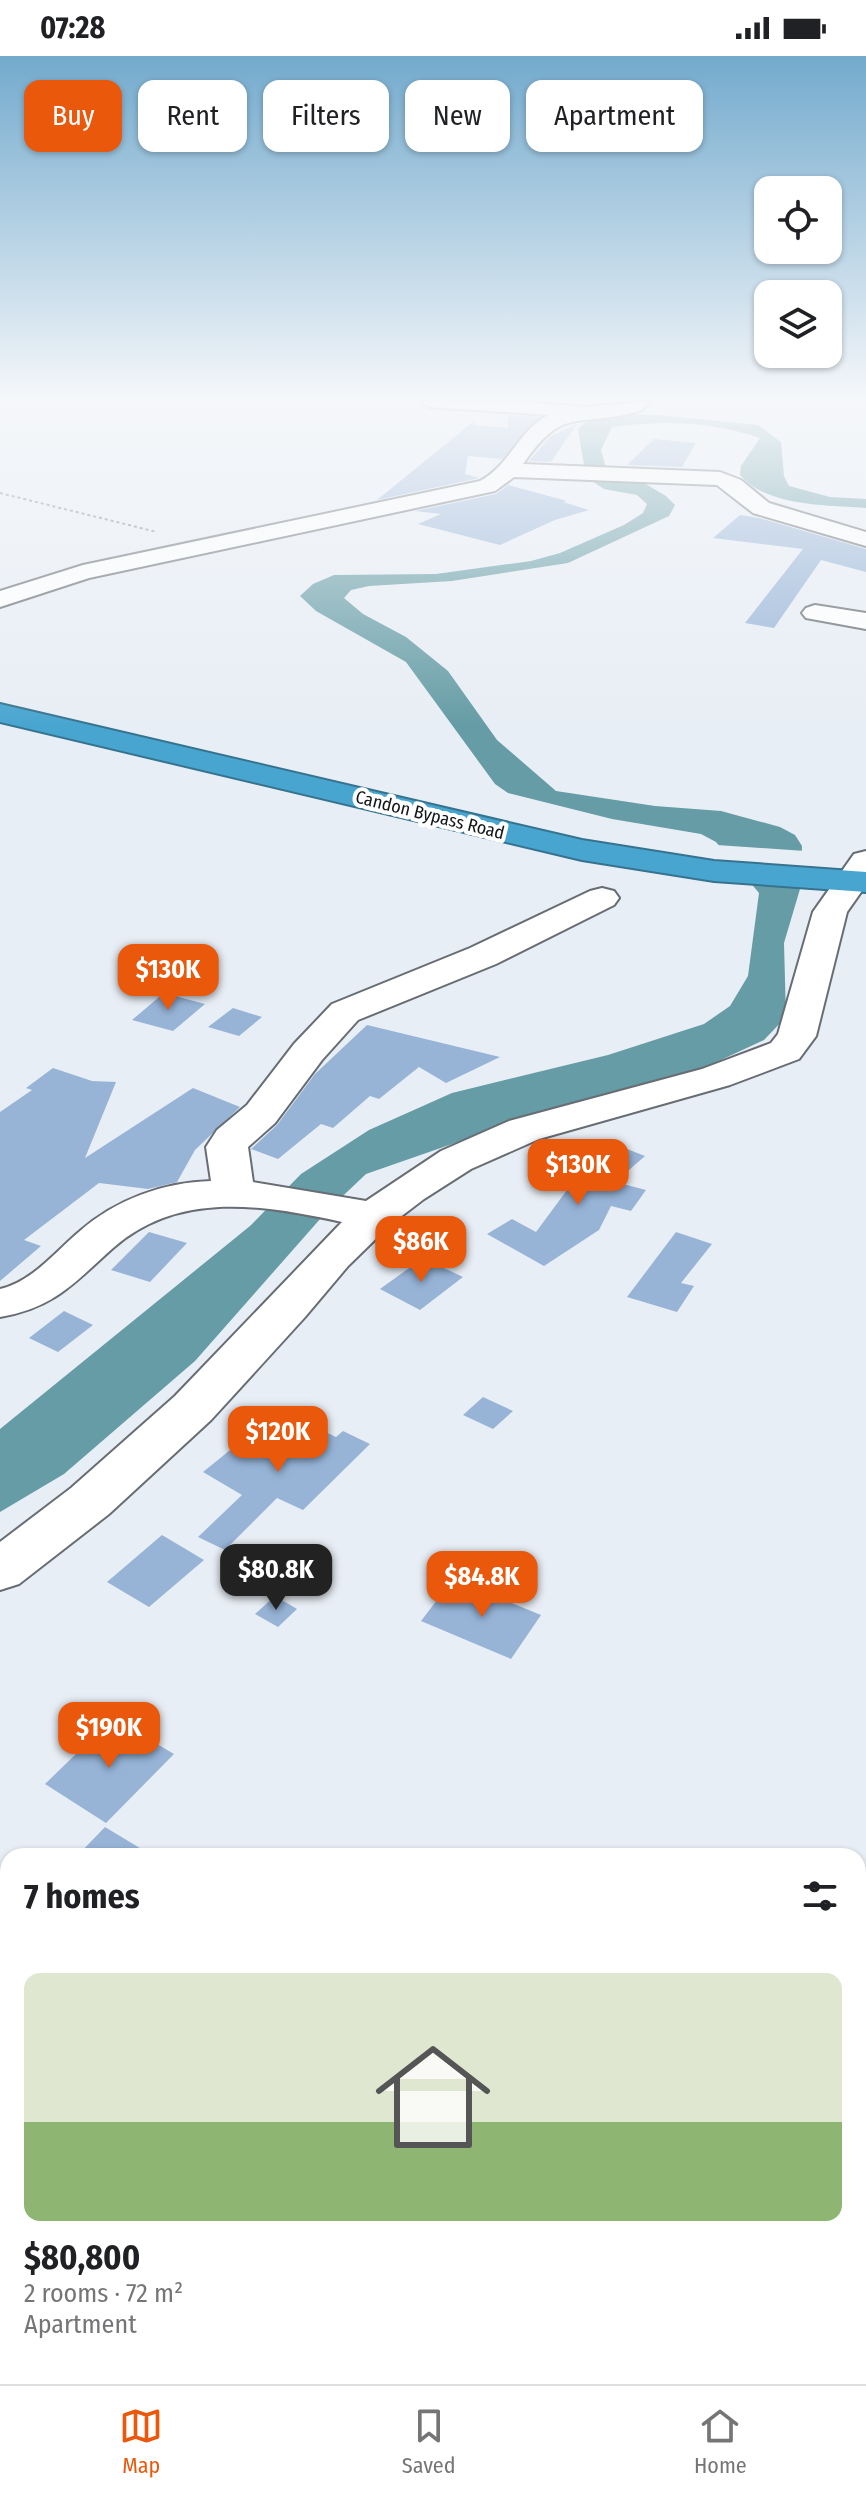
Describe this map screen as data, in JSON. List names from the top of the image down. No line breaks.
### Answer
{"streets":{"highway":["Candon Bypass Road"]},"page":{"status":"07:28","chip":["Buy","Rent","Filters","New","Apartment"],"price":["$130K","$130K","$86K","$120K","$80.8K","$84.8K","$190K"],"heading":"7 homes","list":[{"name":"$80,800","note":"2 rooms · 72 m² · Apartment"}],"tabs":["Map","Saved","Home"]}}
